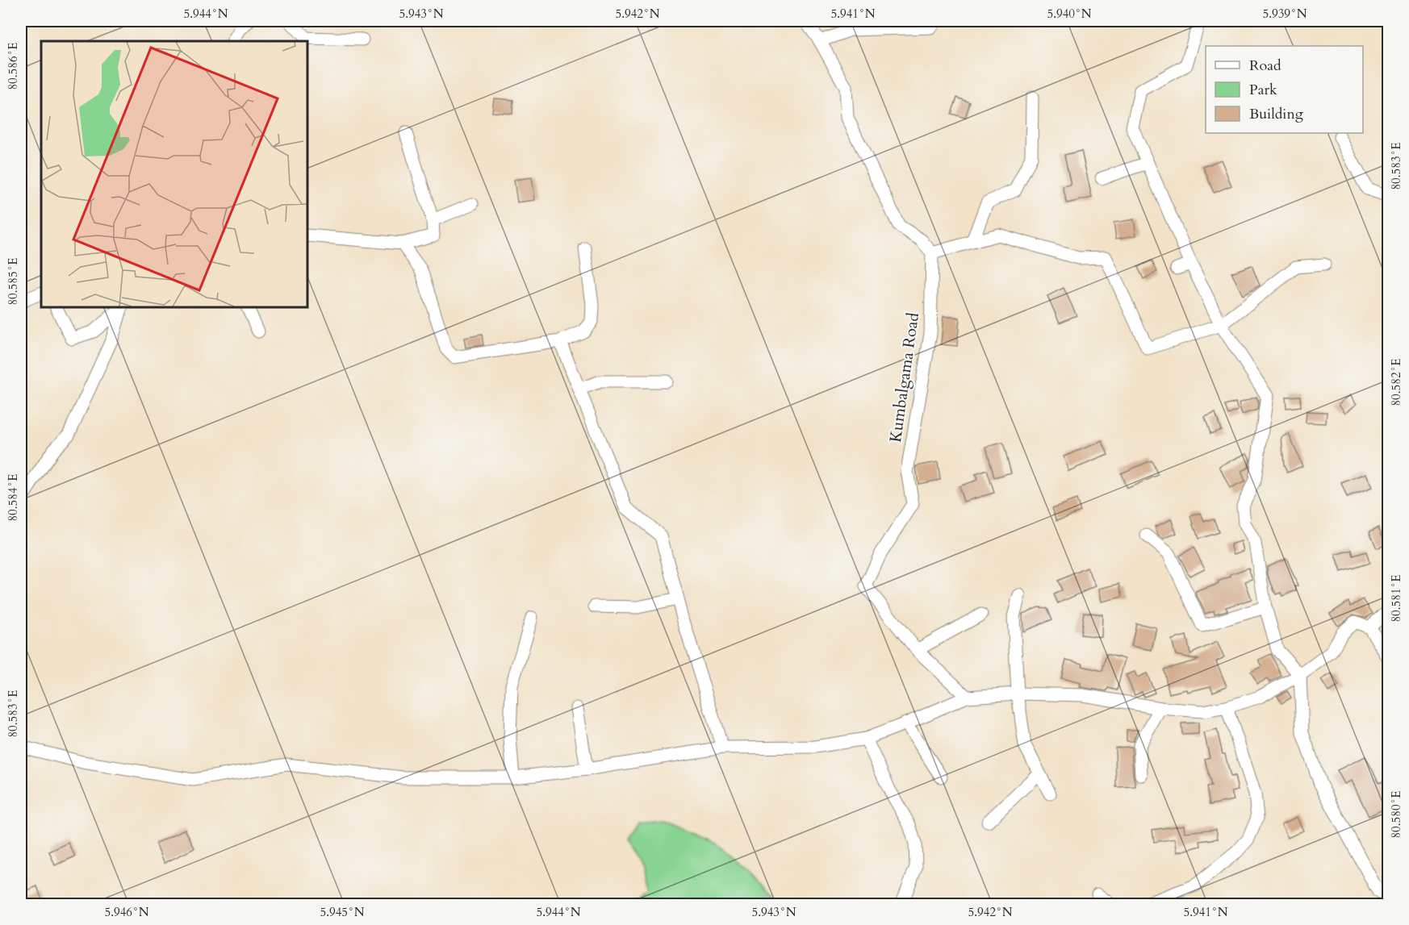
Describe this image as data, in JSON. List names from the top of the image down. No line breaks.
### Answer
{"streets":{"street":["Kumbalgama Road"]},"legend":["Road","Park","Building"],"coordinates":["5.944°N","5.943°N","5.942°N","5.941°N","5.940°N","5.939°N","80.586°E","80.583°E","80.585°E","80.582°E","80.584°E","80.581°E","80.580°E","5.946°N","5.945°N"]}
